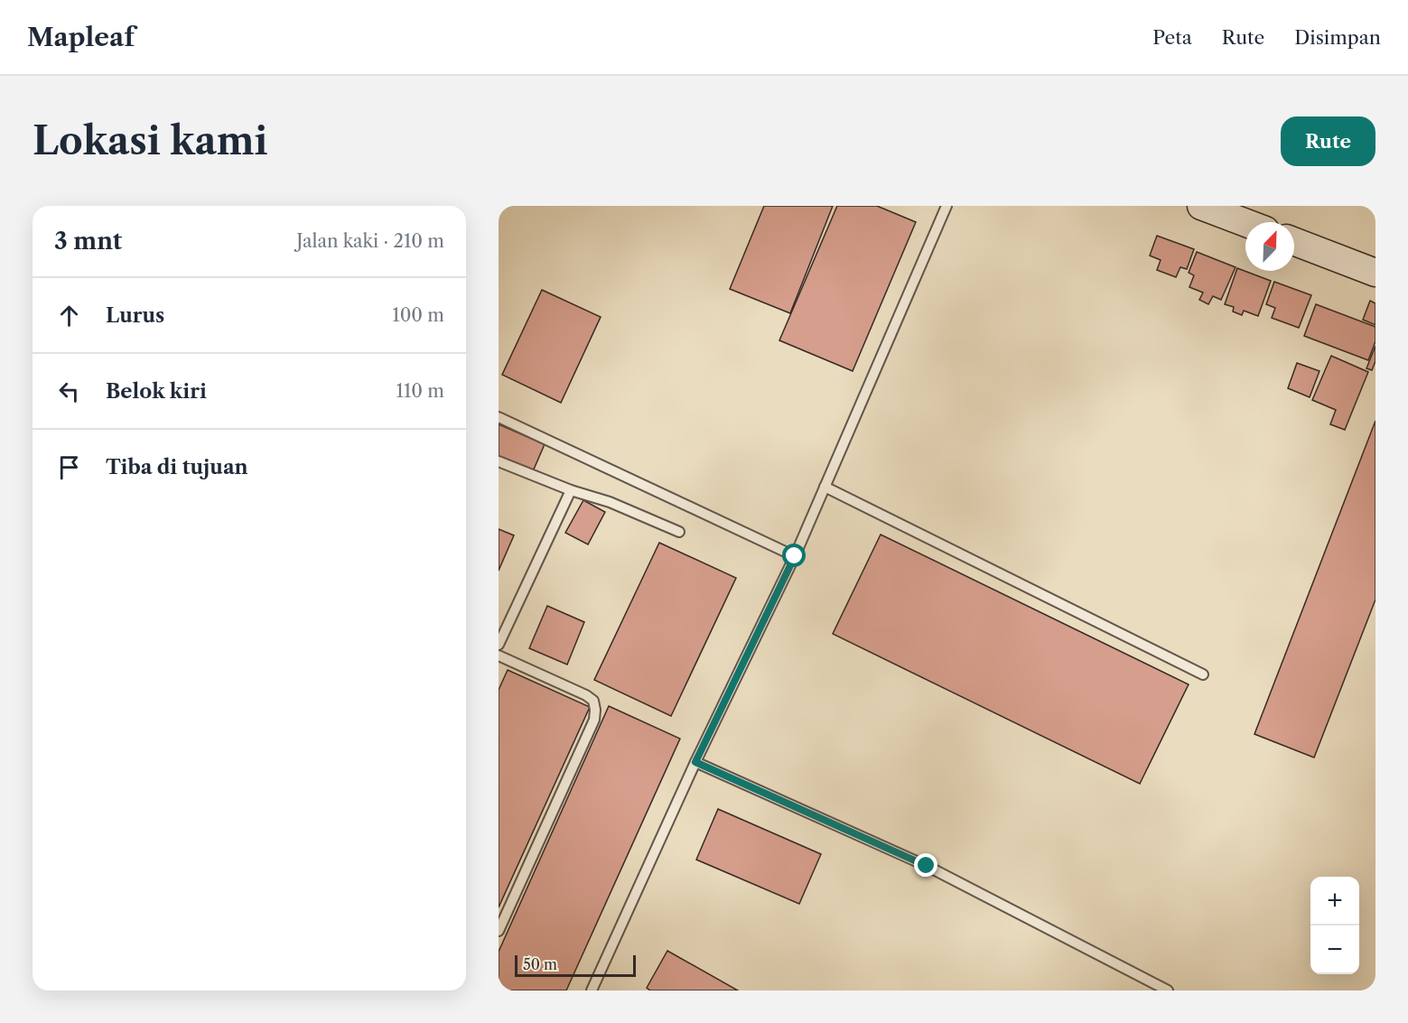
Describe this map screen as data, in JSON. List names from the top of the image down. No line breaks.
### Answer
{"scale_bar":"50 m","north":"top right","page":{"header":"Mapleaf","nav":["Peta","Rute","Disimpan"],"buttons":"Rute","title":"Lokasi kami","heading":["3 mnt","Jalan kaki · 210 m"],"list":[["Lurus","100 m"],["Belok kiri","110 m"],"Tiba di tujuan"],"map_buttons":["+","−"],"scale":"50 m"}}
